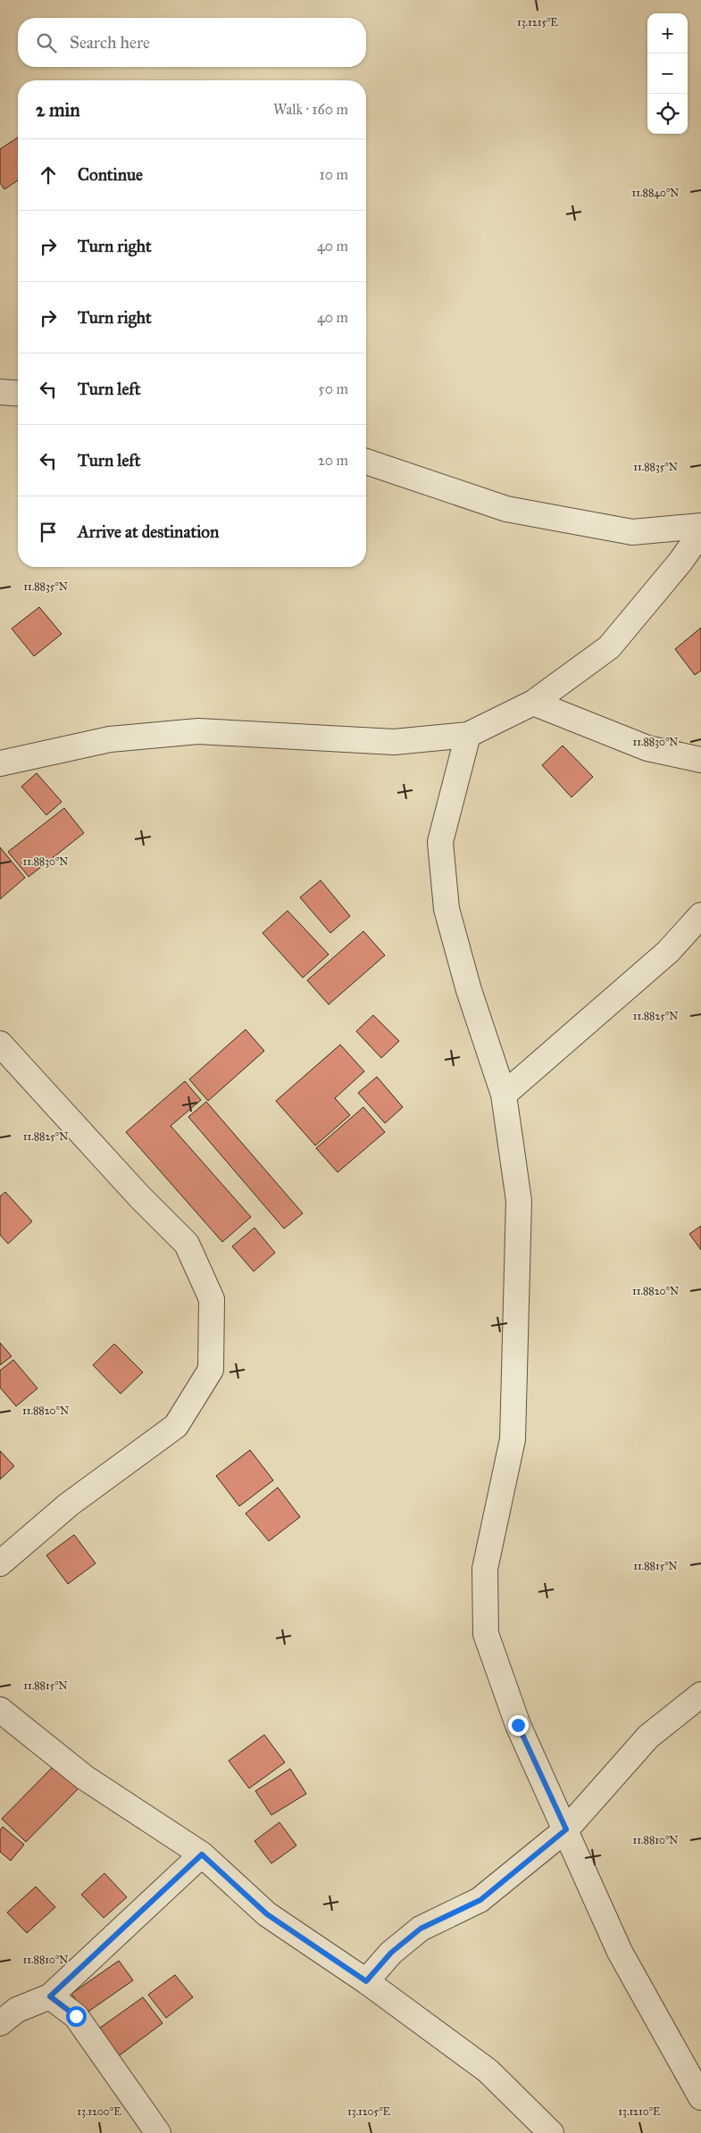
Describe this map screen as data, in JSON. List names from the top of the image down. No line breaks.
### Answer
{"page":{"map_buttons":["+","−"],"search":"Search here","heading":["2 min","Walk · 160 m"],"list":[["Continue","10 m"],["Turn right","40 m"],["Turn right","40 m"],["Turn left","50 m"],["Turn left","20 m"],"Arrive at destination"]},"coordinates":["13.1215°E","11.8840°N","11.8835°N","11.8830°N","11.8825°N","11.8820°N","11.8815°N","11.8810°N","13.1200°E","13.1205°E","13.1210°E"]}
